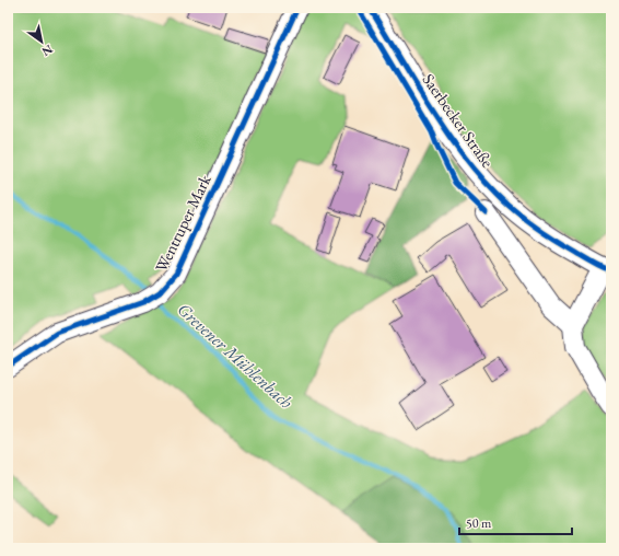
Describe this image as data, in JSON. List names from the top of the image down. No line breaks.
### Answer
{"streets":{"street":["Saerbecker Straße","Wentruper Mark"]},"water":["Grevener Mühlenbach"],"scale_bar":"50 m","north":"bottom right"}
